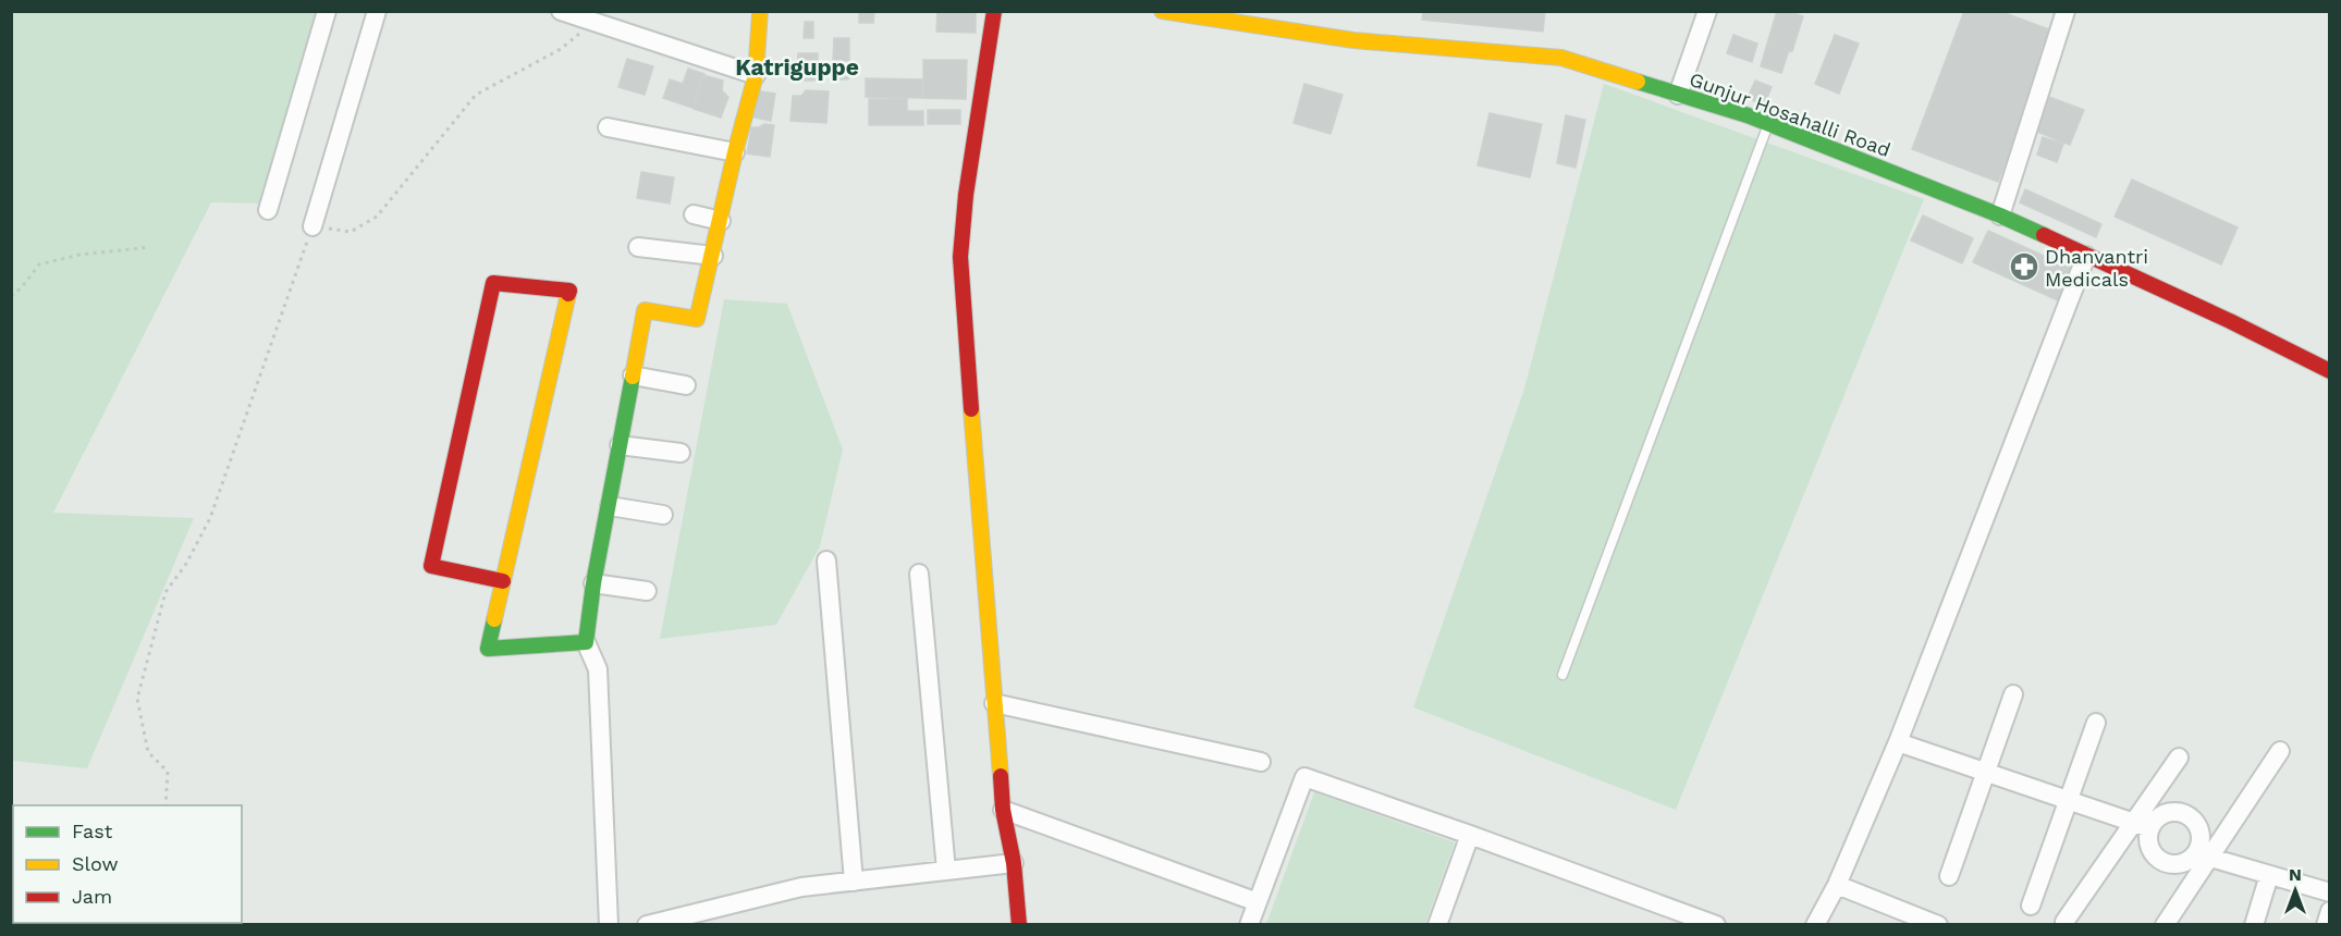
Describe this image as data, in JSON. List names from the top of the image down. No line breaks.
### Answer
{"streets":{"street":["Gunjur Hosahalli Road"]},"districts":["Katriguppe"],"places":{"pharmacy":["Dhanvantri Medicals"]},"legend":["Fast","Slow","Jam"],"north":"top"}
